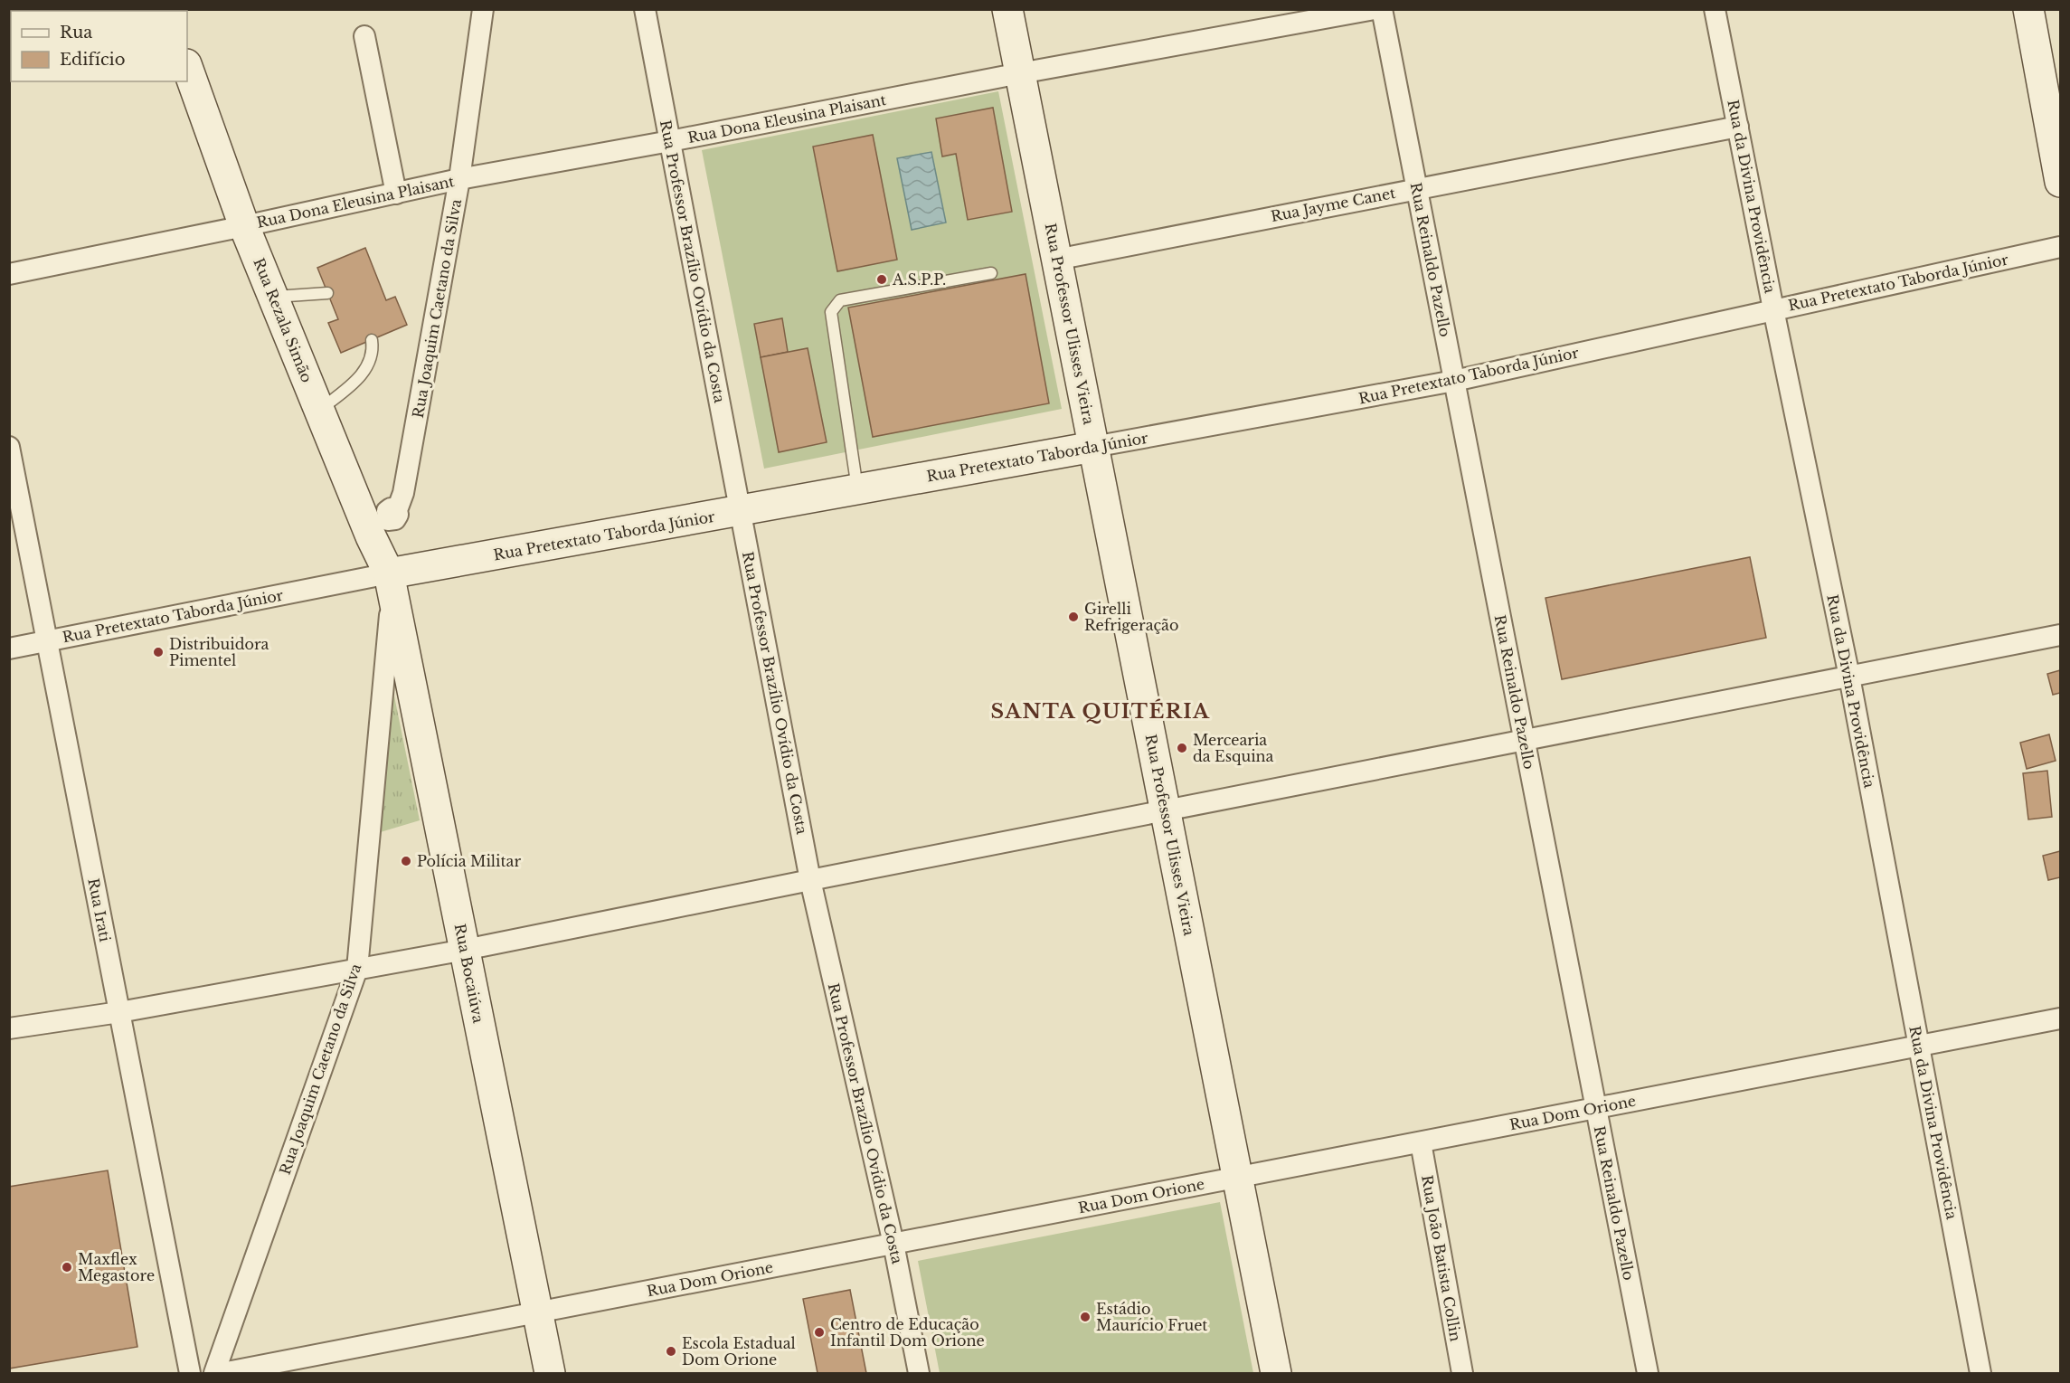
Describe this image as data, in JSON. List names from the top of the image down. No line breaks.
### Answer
{"streets":{"street":["Rua Dona Eleusina Plaisant","Rua da Divina Providência","Rua Jayme Canet","Rua Reinaldo Pazello","Rua Professor Brazílio Ovídio da Costa","Rua Pretextato Taborda Júnior","Rua Joaquim Caetano da Silva","Rua Rezala Simão","Rua Professor Ulisses Vieira","Rua Irati","Rua Bocaiúva","Rua Dom Orione","Rua João Batista Collin"]},"crossings":[["Rua Dona Eleusina Plaisant","Rua Professor Brazílio Ovídio da Costa"],["Rua Dona Eleusina Plaisant","Rua Joaquim Caetano da Silva"],["Rua Dona Eleusina Plaisant","Rua Rezala Simão"],["Rua Dona Eleusina Plaisant","Rua Professor Ulisses Vieira"],["Rua da Divina Providência","Rua Jayme Canet"],["Rua da Divina Providência","Rua Pretextato Taborda Júnior"],["Rua da Divina Providência","Rua Dom Orione"],["Rua Jayme Canet","Rua Reinaldo Pazello"],["Rua Jayme Canet","Rua Professor Ulisses Vieira"],["Rua Reinaldo Pazello","Rua Pretextato Taborda Júnior"],["Rua Reinaldo Pazello","Rua Dom Orione"],["Rua Professor Brazílio Ovídio da Costa","Rua Pretextato Taborda Júnior"],["Rua Professor Brazílio Ovídio da Costa","Rua Dom Orione"],["Rua Pretextato Taborda Júnior","Rua Joaquim Caetano da Silva"],["Rua Pretextato Taborda Júnior","Rua Rezala Simão"],["Rua Pretextato Taborda Júnior","Rua Professor Ulisses Vieira"],["Rua Pretextato Taborda Júnior","Rua Irati"],["Rua Pretextato Taborda Júnior","Rua Bocaiúva"],["Rua Joaquim Caetano da Silva","Rua Rezala Simão"],["Rua Joaquim Caetano da Silva","Rua Bocaiúva"],["Rua Rezala Simão","Rua Bocaiúva"],["Rua Professor Ulisses Vieira","Rua Dom Orione"],["Rua Bocaiúva","Rua Dom Orione"],["Rua Dom Orione","Rua João Batista Collin"]],"districts":["SANTA QUITÉRIA"],"places":["A.S.P.P.","Girelli Refrigeração","Distribuidora Pimentel","Mercearia da Esquina","Polícia Militar","Maxflex Megastore","Estádio Maurício Fruet","Centro de Educação Infantil Dom Orione","Escola Estadual Dom Orione"],"legend":["Rua","Edifício"]}
